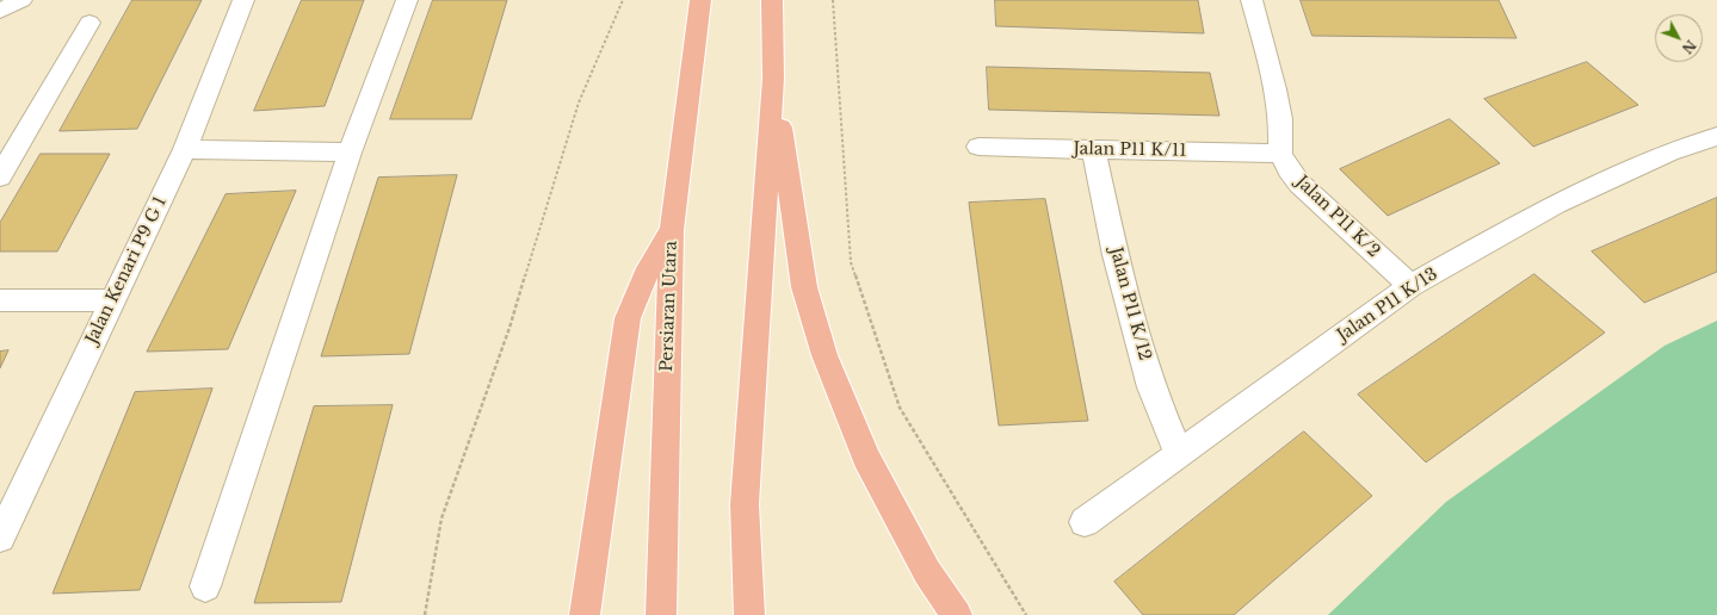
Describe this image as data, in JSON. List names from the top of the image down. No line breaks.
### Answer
{"streets":{"main road":["Persiaran Utara"],"street":["Jalan P11 K/11","Jalan P11 K/2","Jalan Kenari P9 G 1","Jalan P11 K/12","Jalan P11 K/13"]},"crossings":[["Jalan P11 K/11","Jalan P11 K/2"],["Jalan P11 K/11","Jalan P11 K/12"],["Jalan P11 K/2","Jalan P11 K/13"],["Jalan P11 K/12","Jalan P11 K/13"]],"north":"bottom right"}
